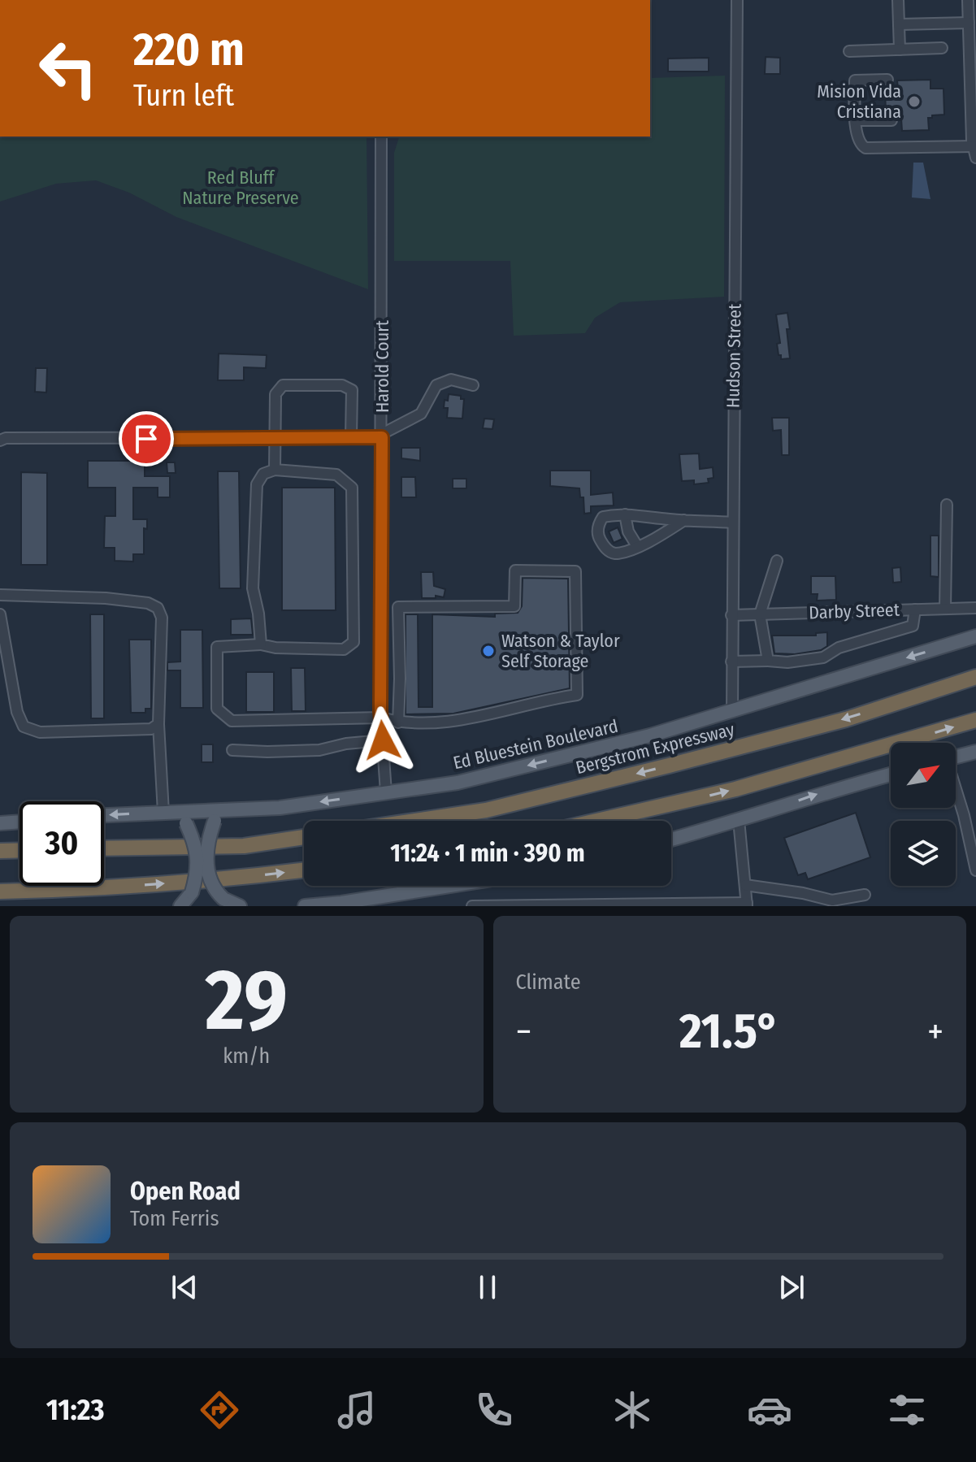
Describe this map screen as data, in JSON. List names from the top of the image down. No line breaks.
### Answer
{"streets":{"highway":["Bergstrom Expressway"],"main road":["Ed Bluestein Boulevard"],"street":["Hudson Street","Harold Court","Darby Street"]},"crossings":[["Hudson Street","Darby Street"],["Hudson Street","Ed Bluestein Boulevard"],["Harold Court","Ed Bluestein Boulevard"]],"parks":["Red Bluff Nature Preserve"],"places":["Mision Vida Cristiana","Watson & Taylor Self Storage"],"north":"top right","page":{"turn":["220 m","Turn left"],"limit":"30","trip":"11:24 · 1 min · 390 m","tile":[["29","km/h"],"Climate"],"heat":["−","21.5°","+"],"song":["Open Road","Tom Ferris"],"tabs":"11:23"}}
